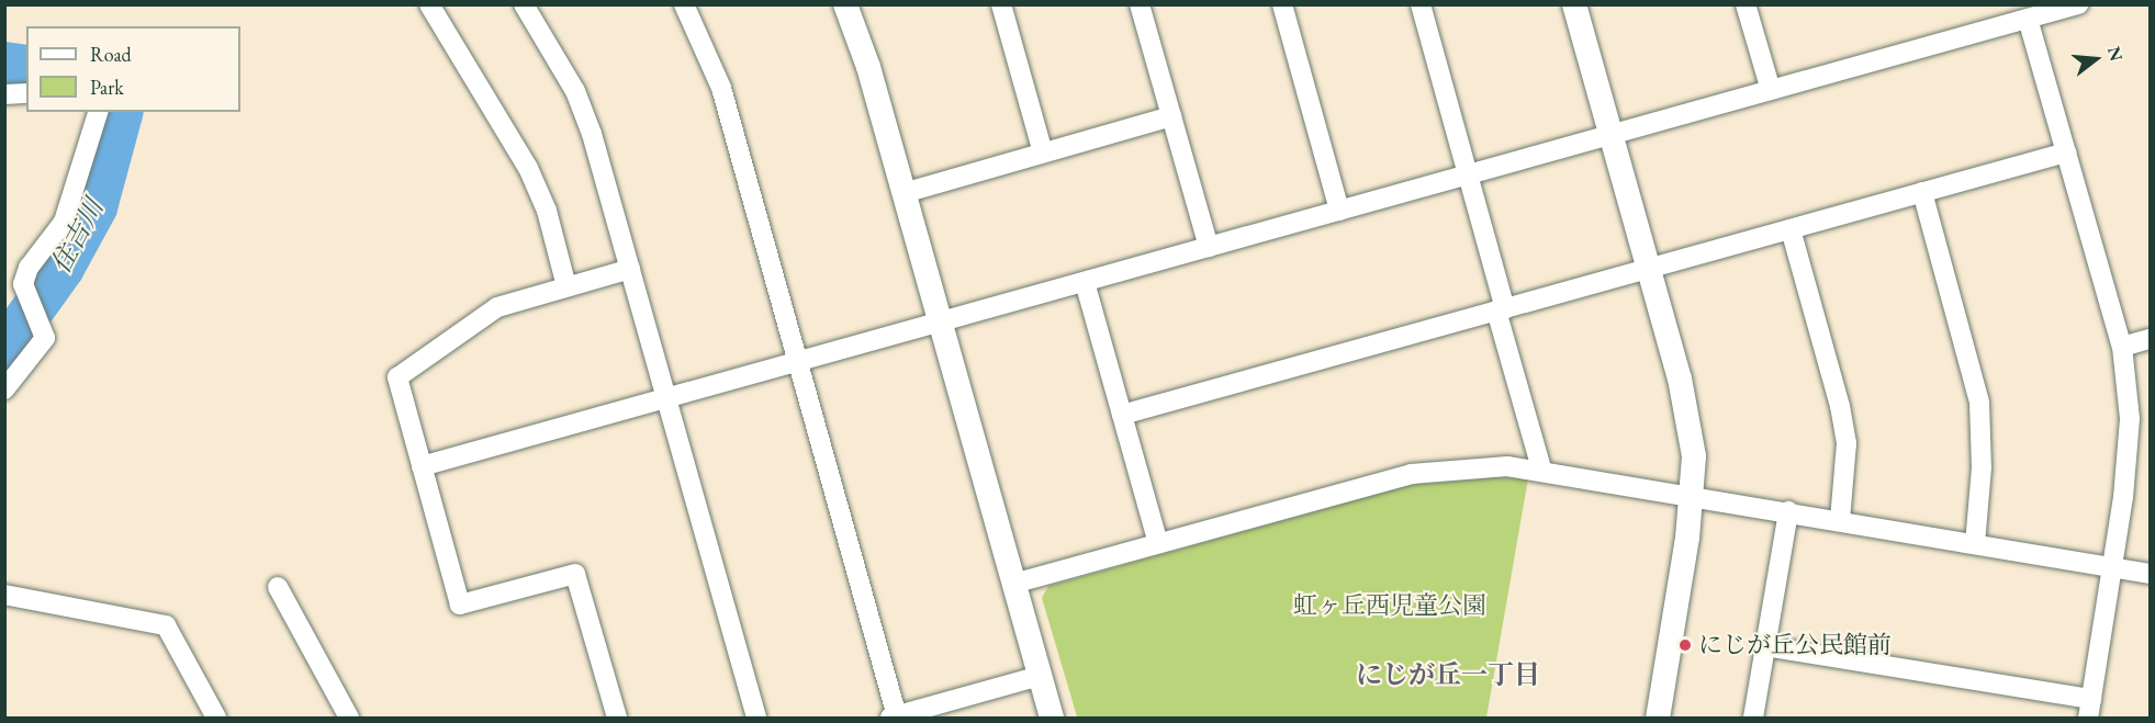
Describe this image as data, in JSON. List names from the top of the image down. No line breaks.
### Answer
{"districts":["にじが丘一丁目"],"water":["住吉川"],"parks":["虹ヶ丘西児童公園"],"places":["にじが丘公民館前"],"legend":["Road","Park"],"north":"right"}
